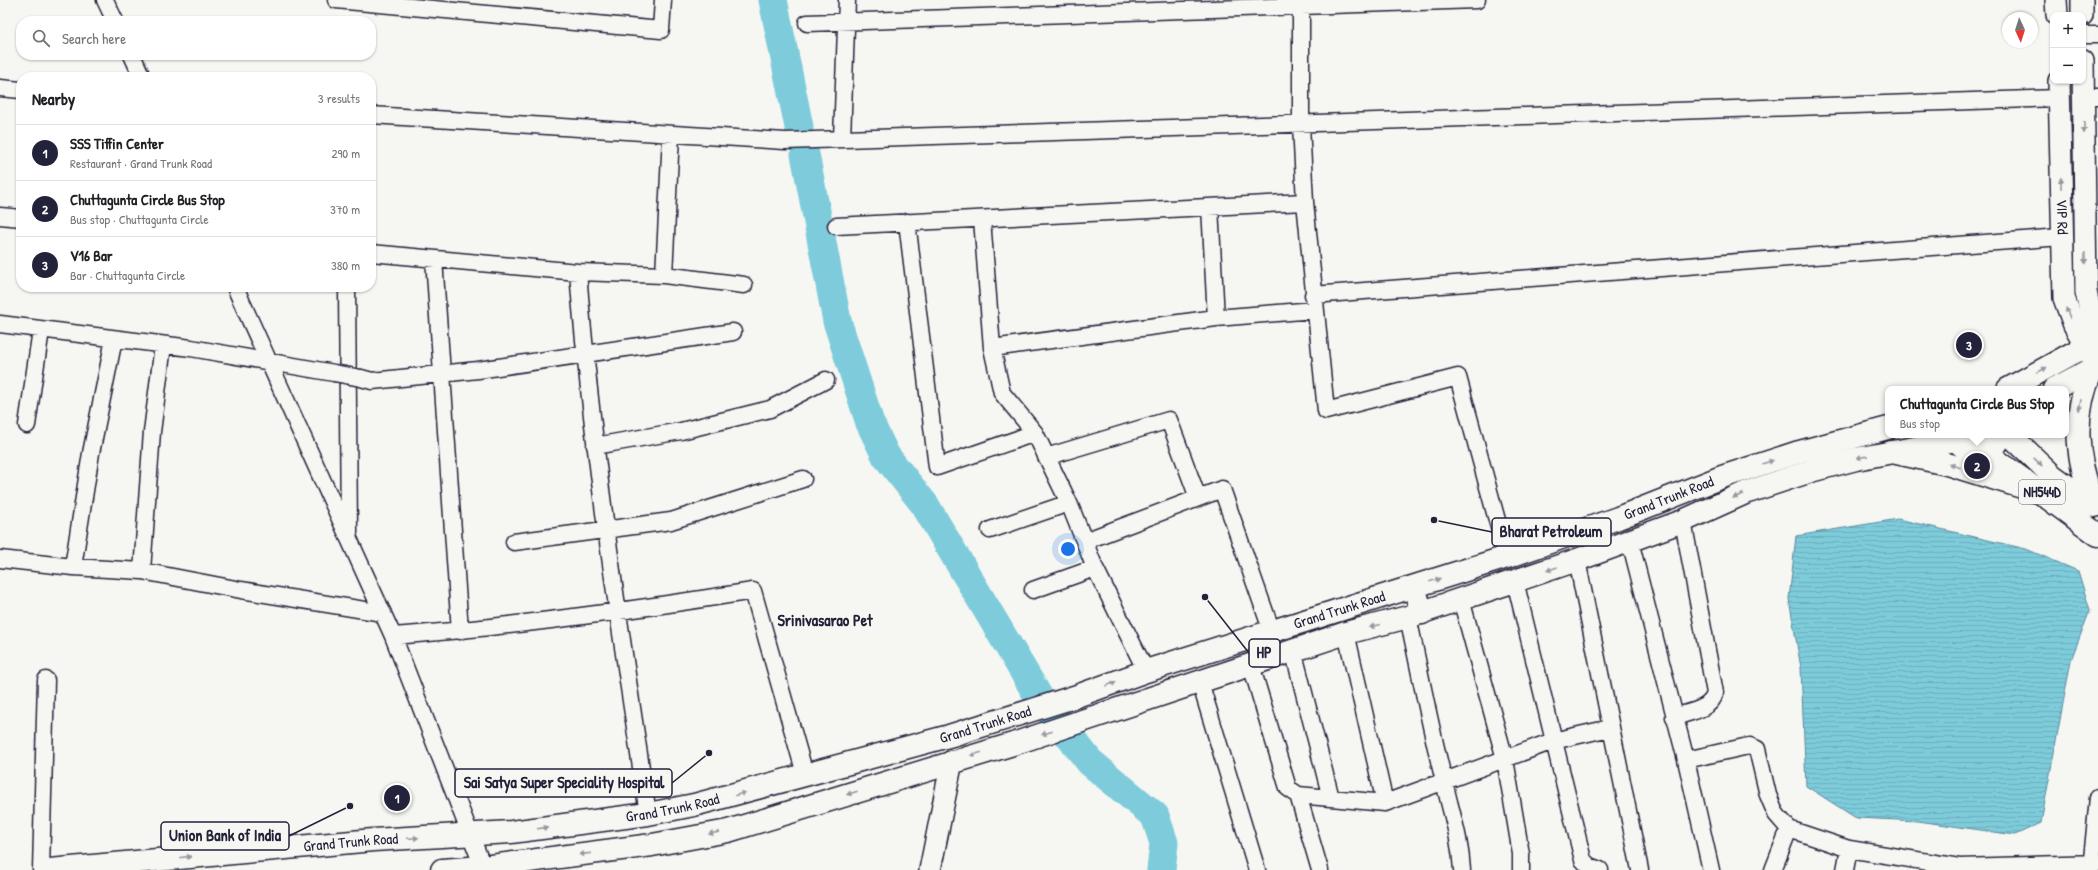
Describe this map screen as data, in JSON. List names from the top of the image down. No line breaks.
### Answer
{"streets":{"main road":["NH544D","Grand Trunk Road"],"street":["VIP Rd"]},"crossings":[["NH544D","Grand Trunk Road"]],"districts":["Srinivasarao Pet"],"places":["Bharat Petroleum","HP","Sai Satya Super Speciality Hospital","Union Bank of India"],"north":"bottom","page":{"map_buttons":["+","−"],"search":"Search here","heading":["Nearby","3 results"],"list":[{"mark":"1","name":"SSS Tiffin Center","note":"Restaurant · Grand Trunk Road","value":"290 m"},{"mark":"2","name":"Chuttagunta Circle Bus Stop","note":"Bus stop · Chuttagunta Circle","value":"370 m"},{"mark":"3","name":"V16 Bar","note":"Bar · Chuttagunta Circle","value":"380 m"}],"pins":["3","2","1"],"popup":["Chuttagunta Circle Bus Stop","Bus stop"]}}
